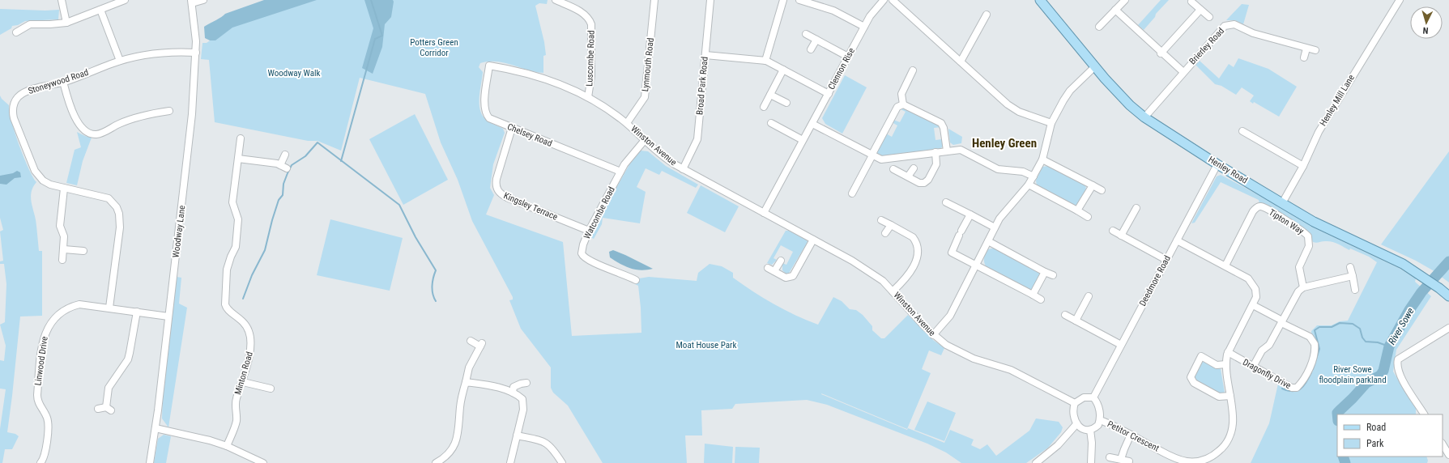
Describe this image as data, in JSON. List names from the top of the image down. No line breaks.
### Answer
{"streets":{"main road":["Henley Road"],"street":["Brierley Road","Luscombe Road","Lynmouth Road","Clennon Rise","Stoneywood Road","Broad Park Road","Henley Mill Lane","Chelsey Road","Winston Avenue","Kingsley Terrace","Watcombe Road","Tipton Way","Woodway Lane","Deedmore Road","Linwood Drive","Minton Road","Dragonfly Drive","Petitor Crescent"]},"crossings":[["Brierley Road","Henley Road"],["Luscombe Road","Winston Avenue"],["Lynmouth Road","Winston Avenue"],["Clennon Rise","Winston Avenue"],["Stoneywood Road","Woodway Lane"],["Stoneywood Road","Linwood Drive"],["Broad Park Road","Winston Avenue"],["Henley Mill Lane","Henley Road"],["Chelsey Road","Winston Avenue"],["Chelsey Road","Kingsley Terrace"],["Chelsey Road","Watcombe Road"],["Winston Avenue","Watcombe Road"],["Winston Avenue","Deedmore Road"],["Winston Avenue","Petitor Crescent"],["Henley Road","Deedmore Road"],["Kingsley Terrace","Watcombe Road"],["Tipton Way","Petitor Crescent"],["Woodway Lane","Linwood Drive"],["Deedmore Road","Petitor Crescent"],["Dragonfly Drive","Petitor Crescent"]],"districts":["Henley Green"],"water":["River Sowe"],"parks":["Potters Green Corridor","Woodway Walk","Moat House Park","River Sowe floodplain parkland"],"legend":["Road","Park"],"north":"bottom"}
